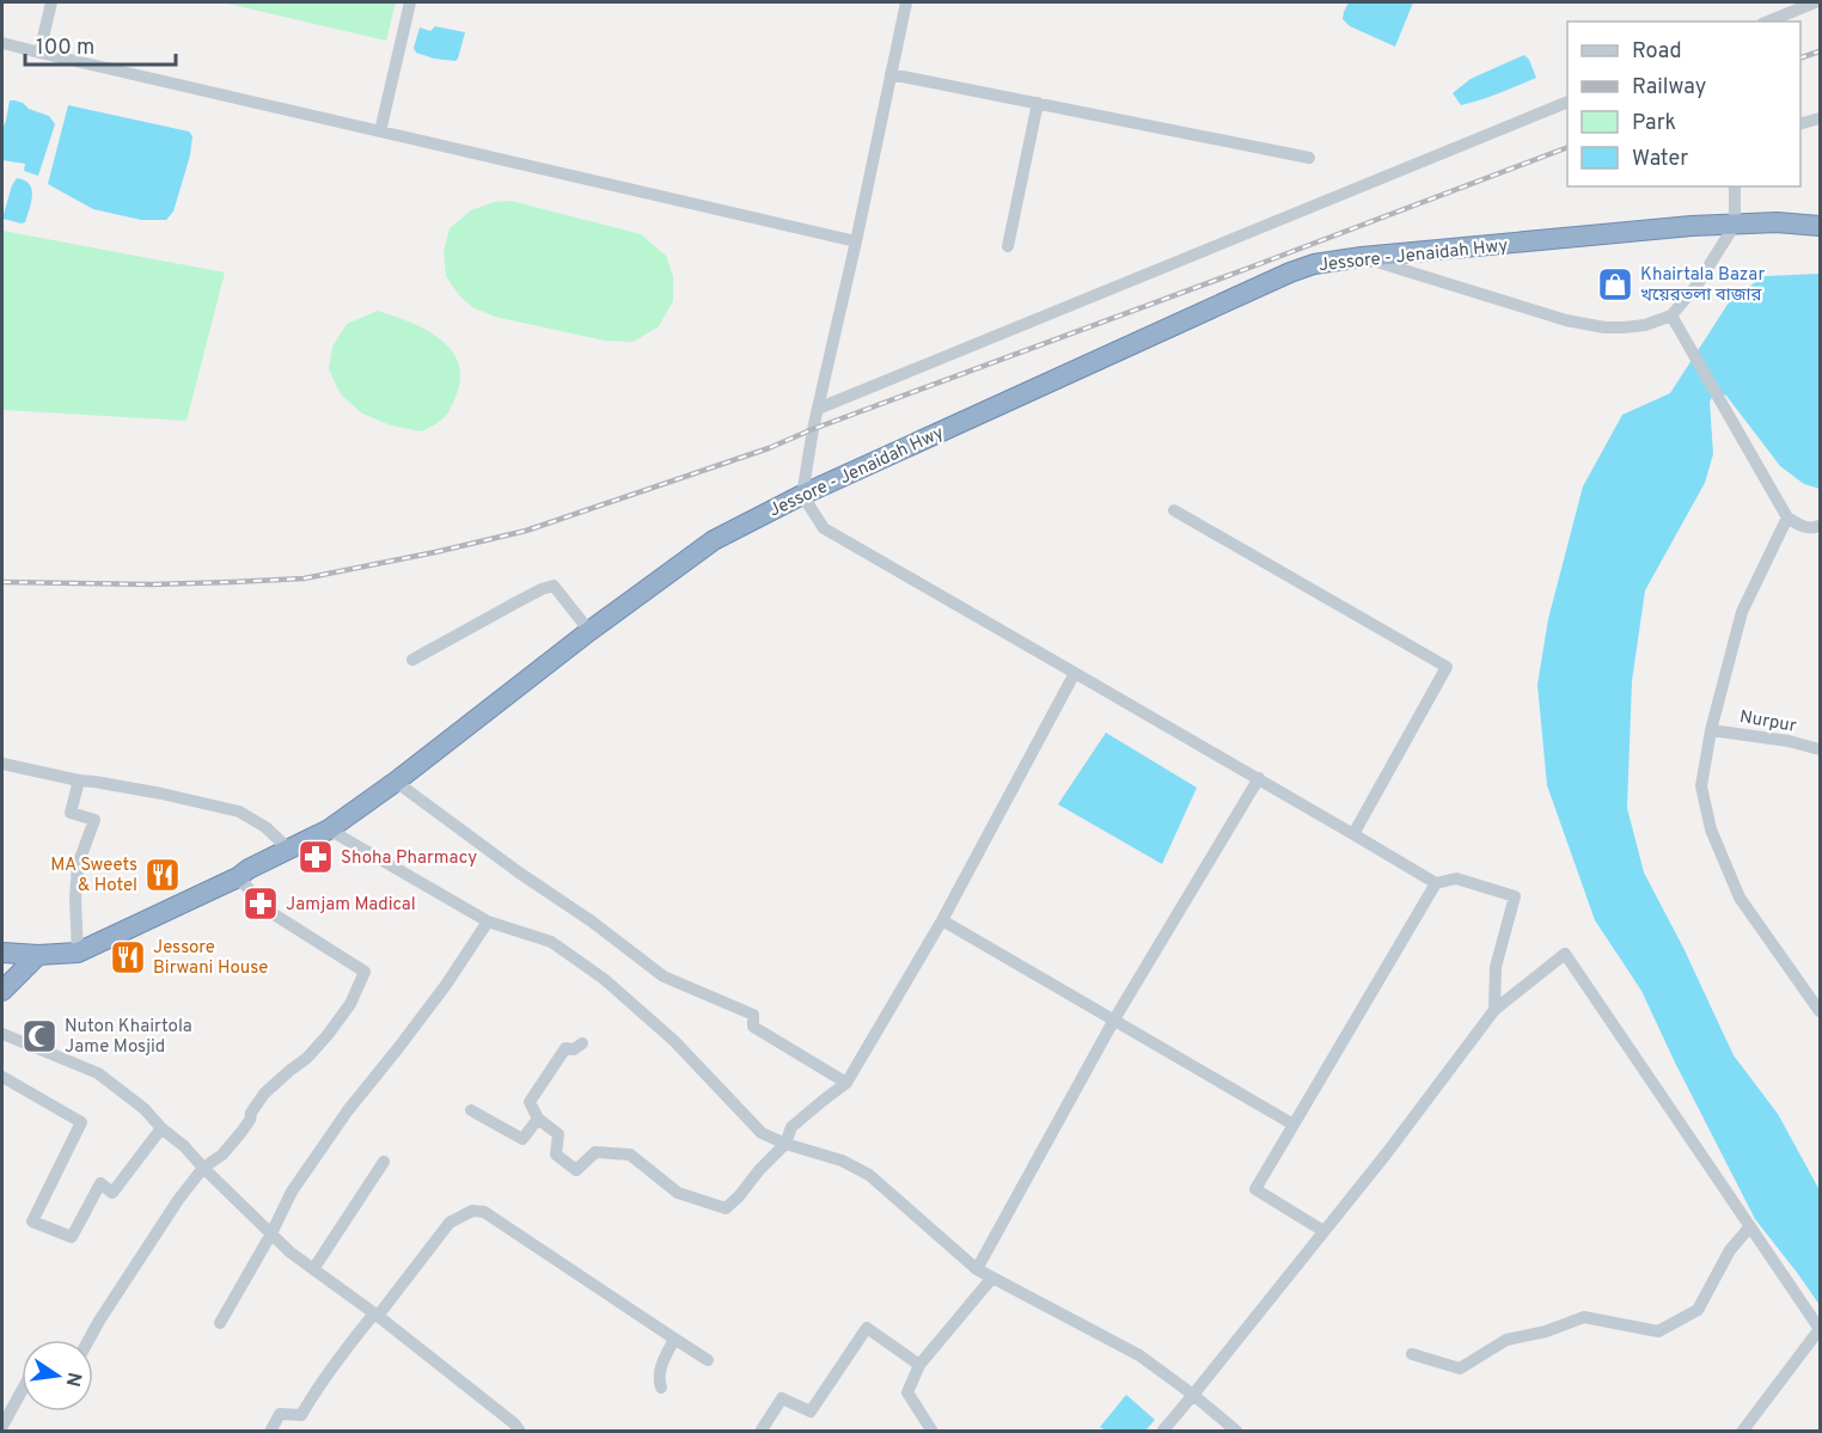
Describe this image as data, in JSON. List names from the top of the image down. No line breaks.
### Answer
{"streets":{"highway":["Jessore - Jenaidah Hwy"],"street":["Nurpur"]},"places":{"shop":["Khairtala Bazar খয়েরতলা বাজার"],"pharmacy":["Shoha Pharmacy","Jamjam Madical"],"restaurant":["MA Sweets & Hotel","Jessore Birwani House"],"mosque":["Nuton Khairtola Jame Mosjid"]},"legend":["Road","Railway","Park","Water"],"scale_bar":"100 m","north":"right"}
